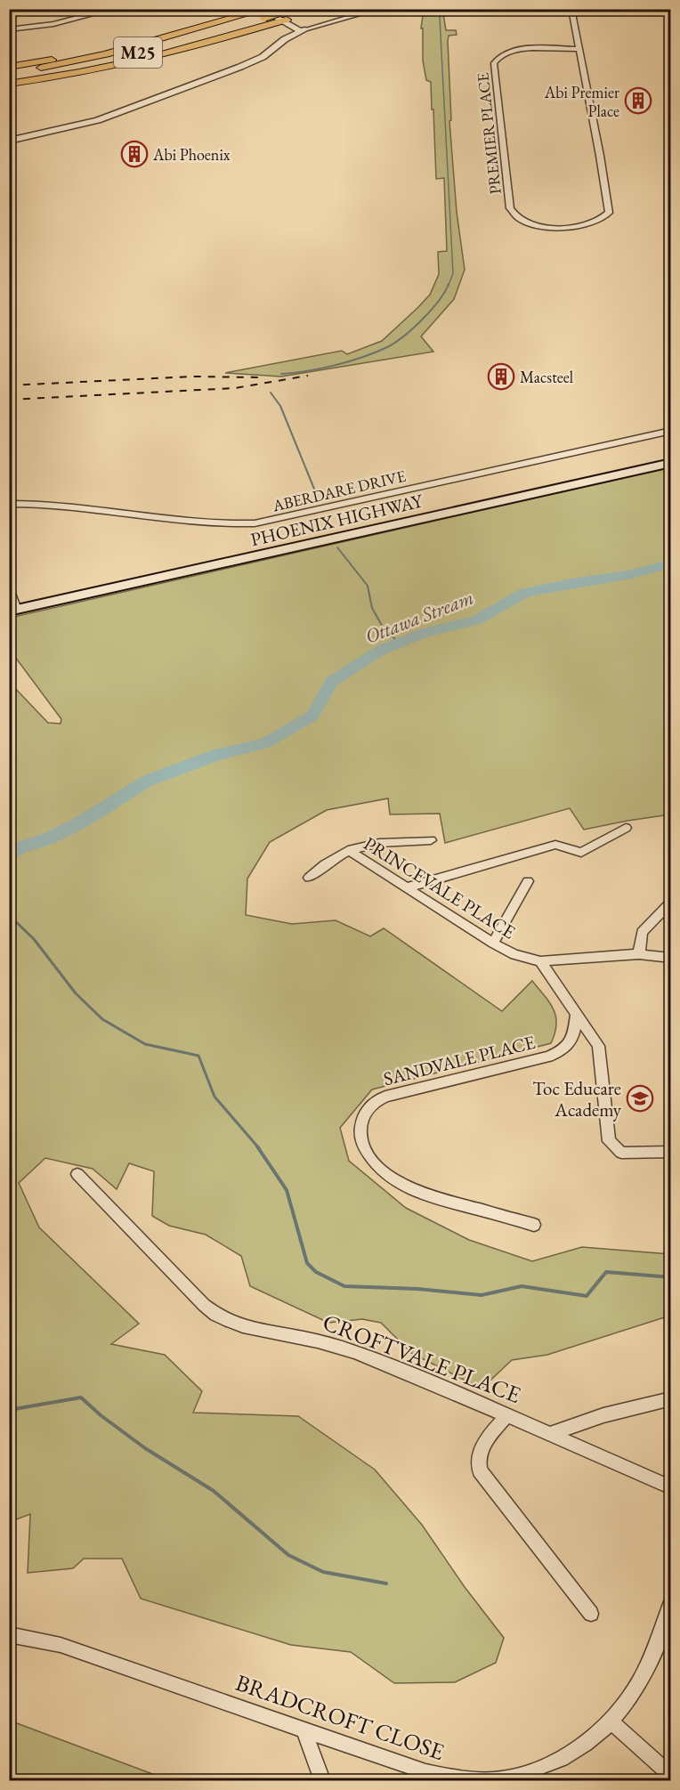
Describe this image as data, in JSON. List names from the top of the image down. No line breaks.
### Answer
{"streets":{"main road":["M25","PHOENIX HIGHWAY"],"street":["PREMIER PLACE","ABERDARE DRIVE","PRINCEVALE PLACE","SANDVALE PLACE","CROFTVALE PLACE","BRADCROFT CLOSE"]},"water":["Ottawa Stream"],"places":{"building":["Abi Premier Place","Abi Phoenix","Macsteel"],"school or university":["Toc Educare Academy"]}}
